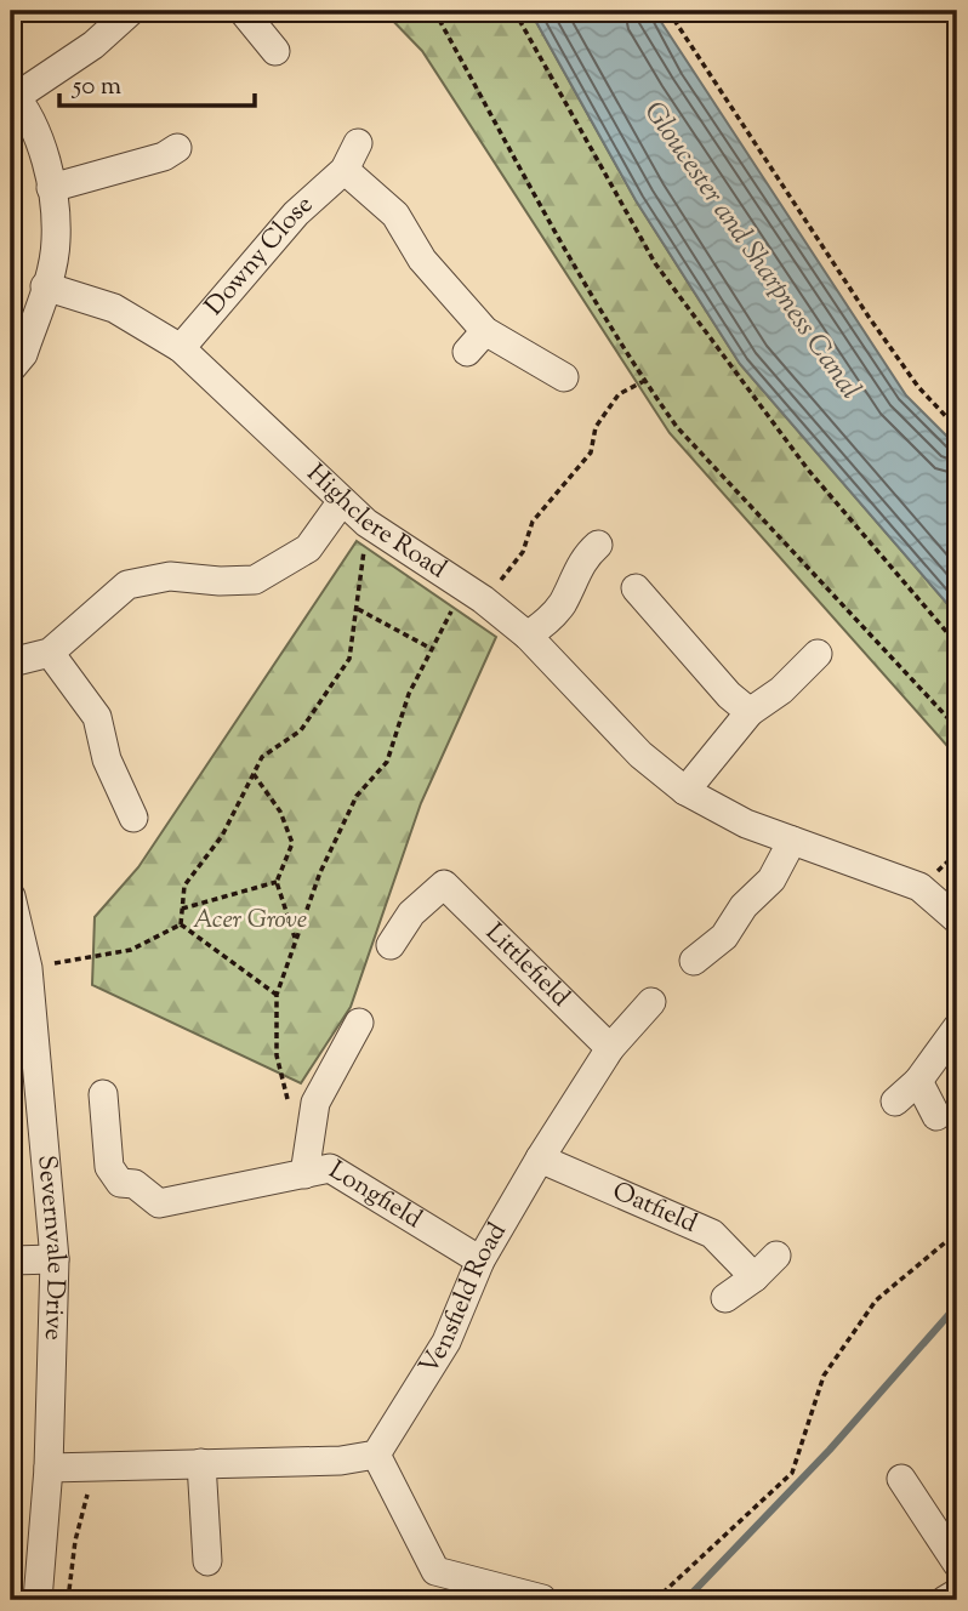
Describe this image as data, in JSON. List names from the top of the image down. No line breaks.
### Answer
{"streets":{"street":["Downy Close","Highclere Road","Littlefield","Longfield","Oatfield","Severnvale Drive","Vensfield Road"]},"crossings":[["Downy Close","Highclere Road"],["Littlefield","Vensfield Road"],["Longfield","Vensfield Road"],["Oatfield","Vensfield Road"]],"water":["Gloucester and Sharpness Canal"],"parks":["Acer Grove"],"scale_bar":"50 m"}
